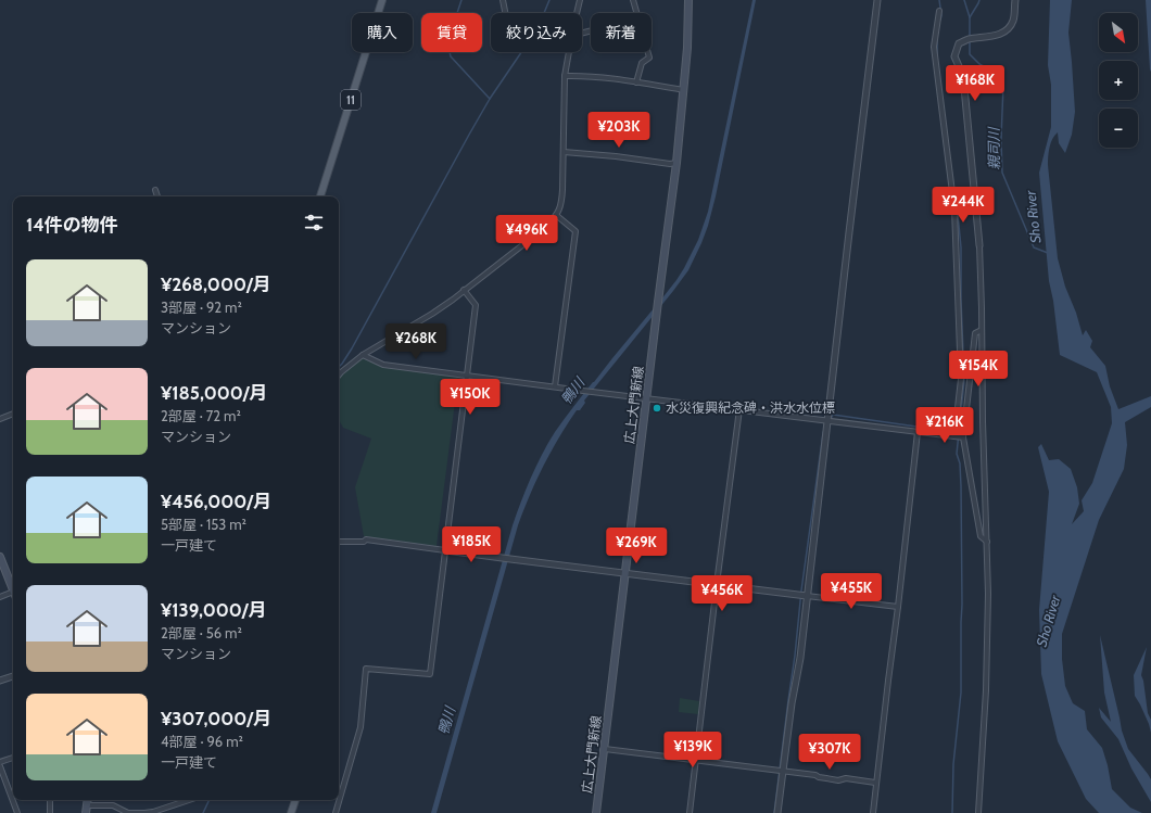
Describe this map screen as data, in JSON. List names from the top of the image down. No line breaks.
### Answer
{"streets":{"main road":["11","広上大門新線"]},"water":["親司川","Sho River","鴨川"],"places":["水災復興紀念碑・洪水水位標"],"north":"bottom right","page":{"map_buttons":["+","−"],"chip":["購入","賃貸","絞り込み","新着"],"price":["¥168K","¥203K","¥244K","¥496K","¥268K","¥154K","¥150K","¥216K","¥185K","¥269K","¥455K","¥456K","¥139K","¥307K"],"heading":"14件の物件","list":[{"name":"¥268,000/月","note":"3部屋 · 92 m² · マンション"},{"name":"¥185,000/月","note":"2部屋 · 72 m² · マンション"},{"name":"¥456,000/月","note":"5部屋 · 153 m² · 一戸建て"},{"name":"¥139,000/月","note":"2部屋 · 56 m² · マンション"},{"name":"¥307,000/月","note":"4部屋 · 96 m² · 一戸建て"}]}}
